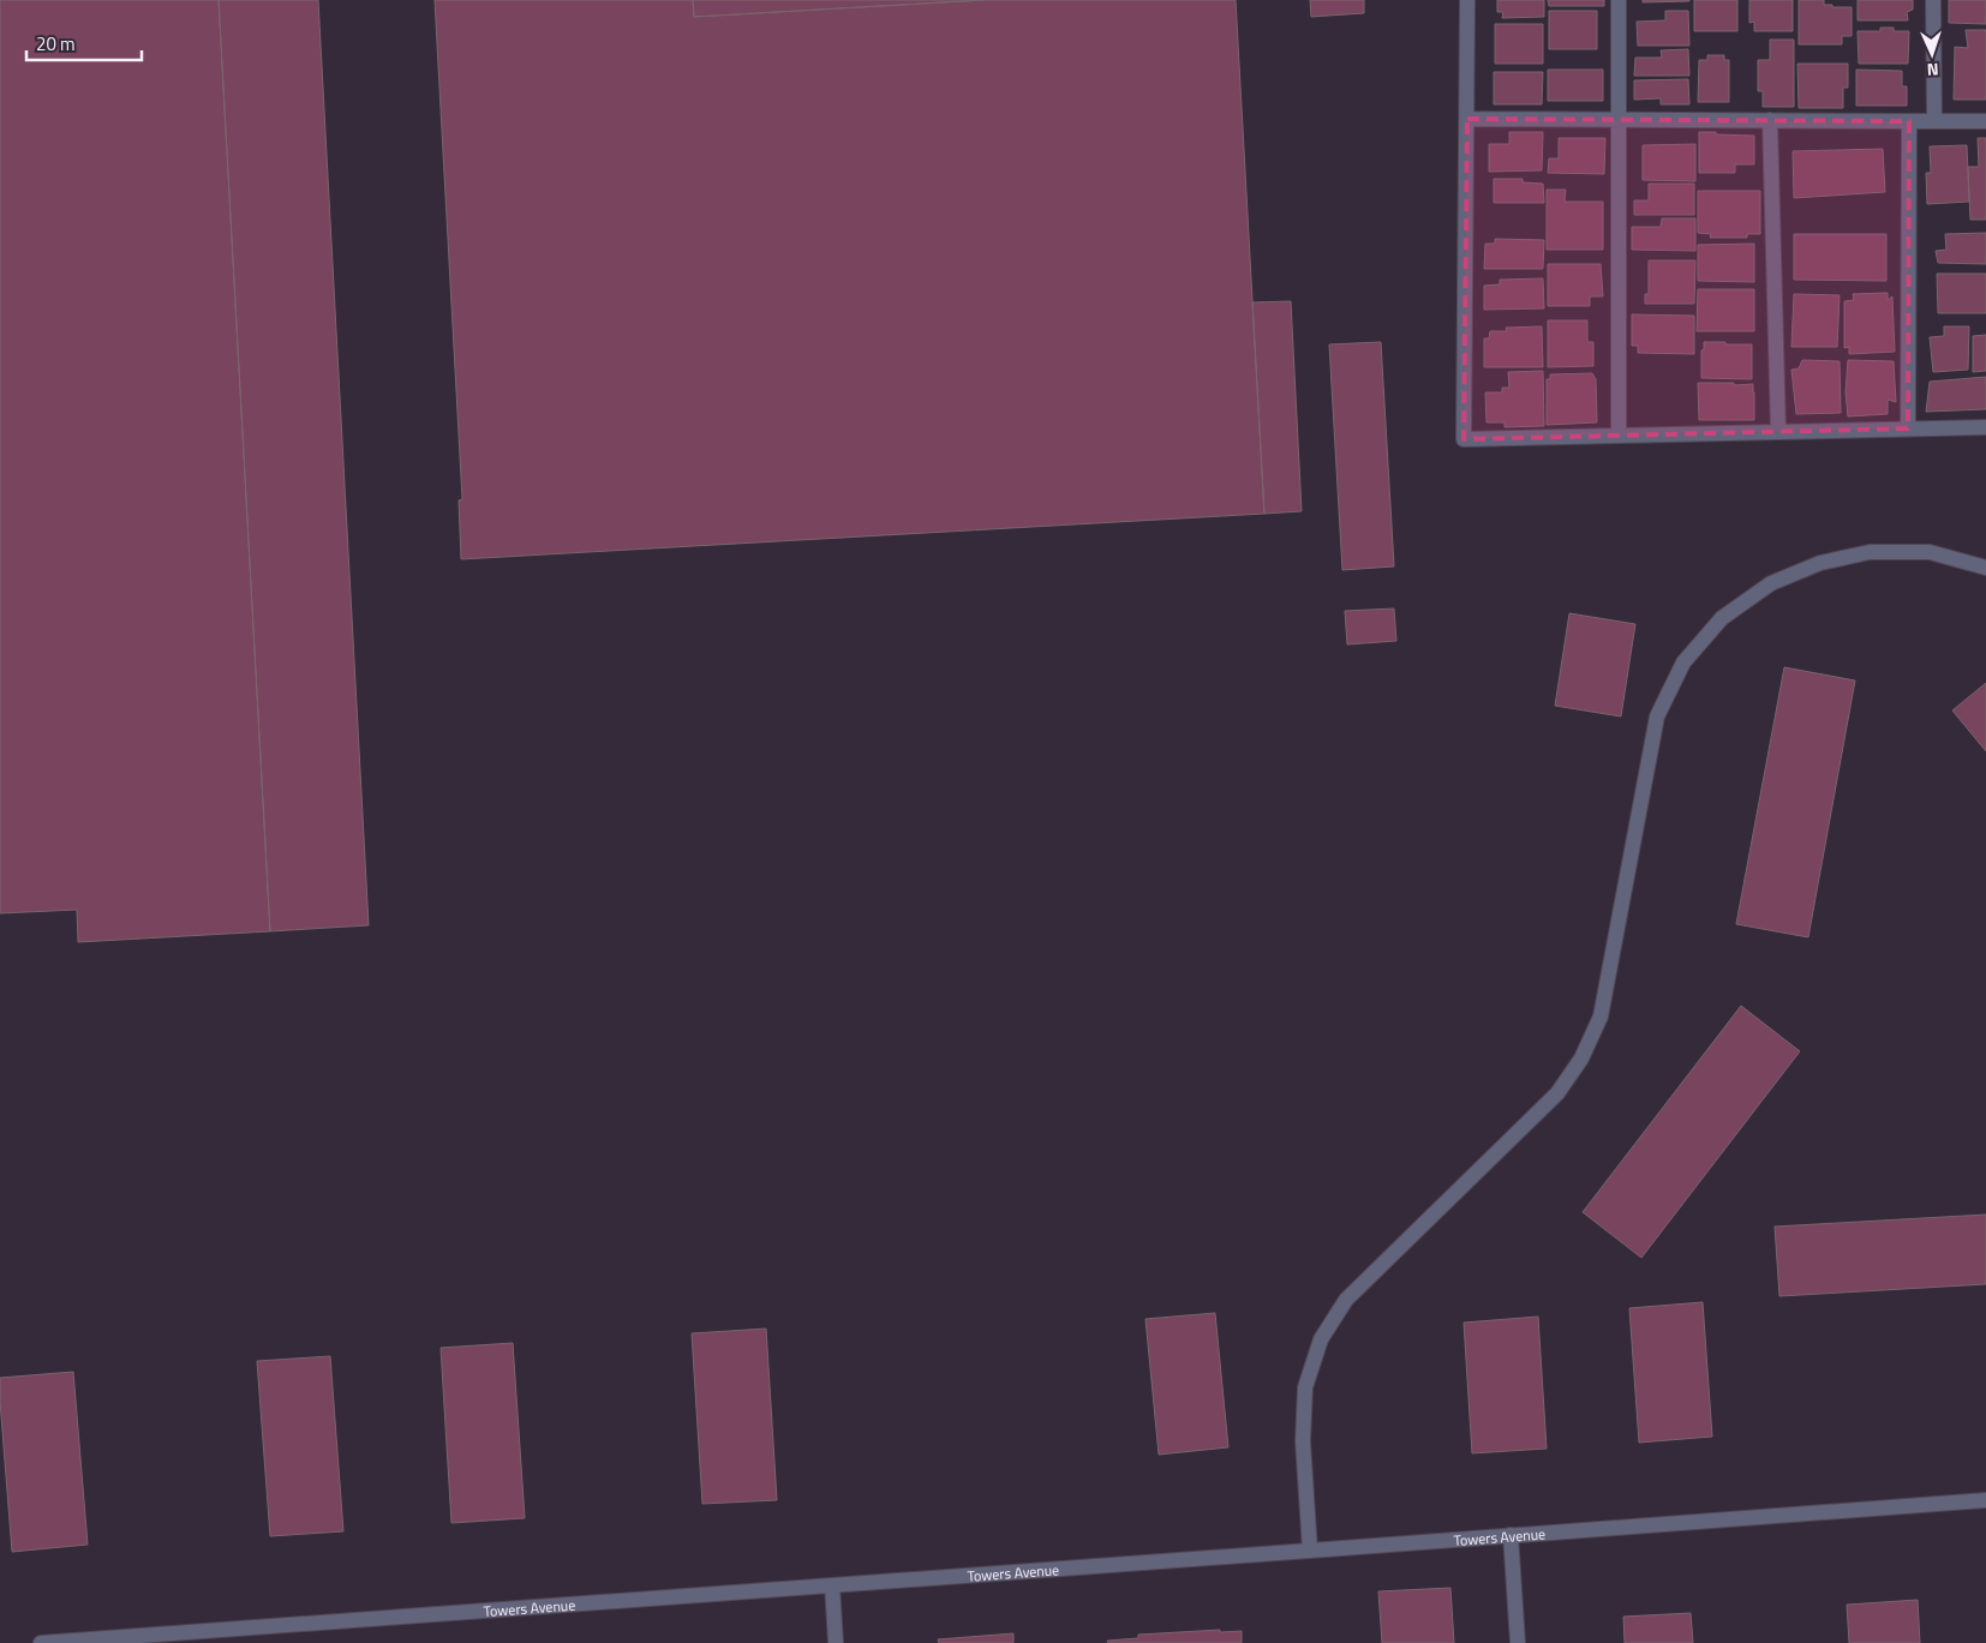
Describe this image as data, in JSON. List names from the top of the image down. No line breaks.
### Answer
{"streets":{"street":["Towers Avenue"]},"scale_bar":"20 m","north":"bottom"}
